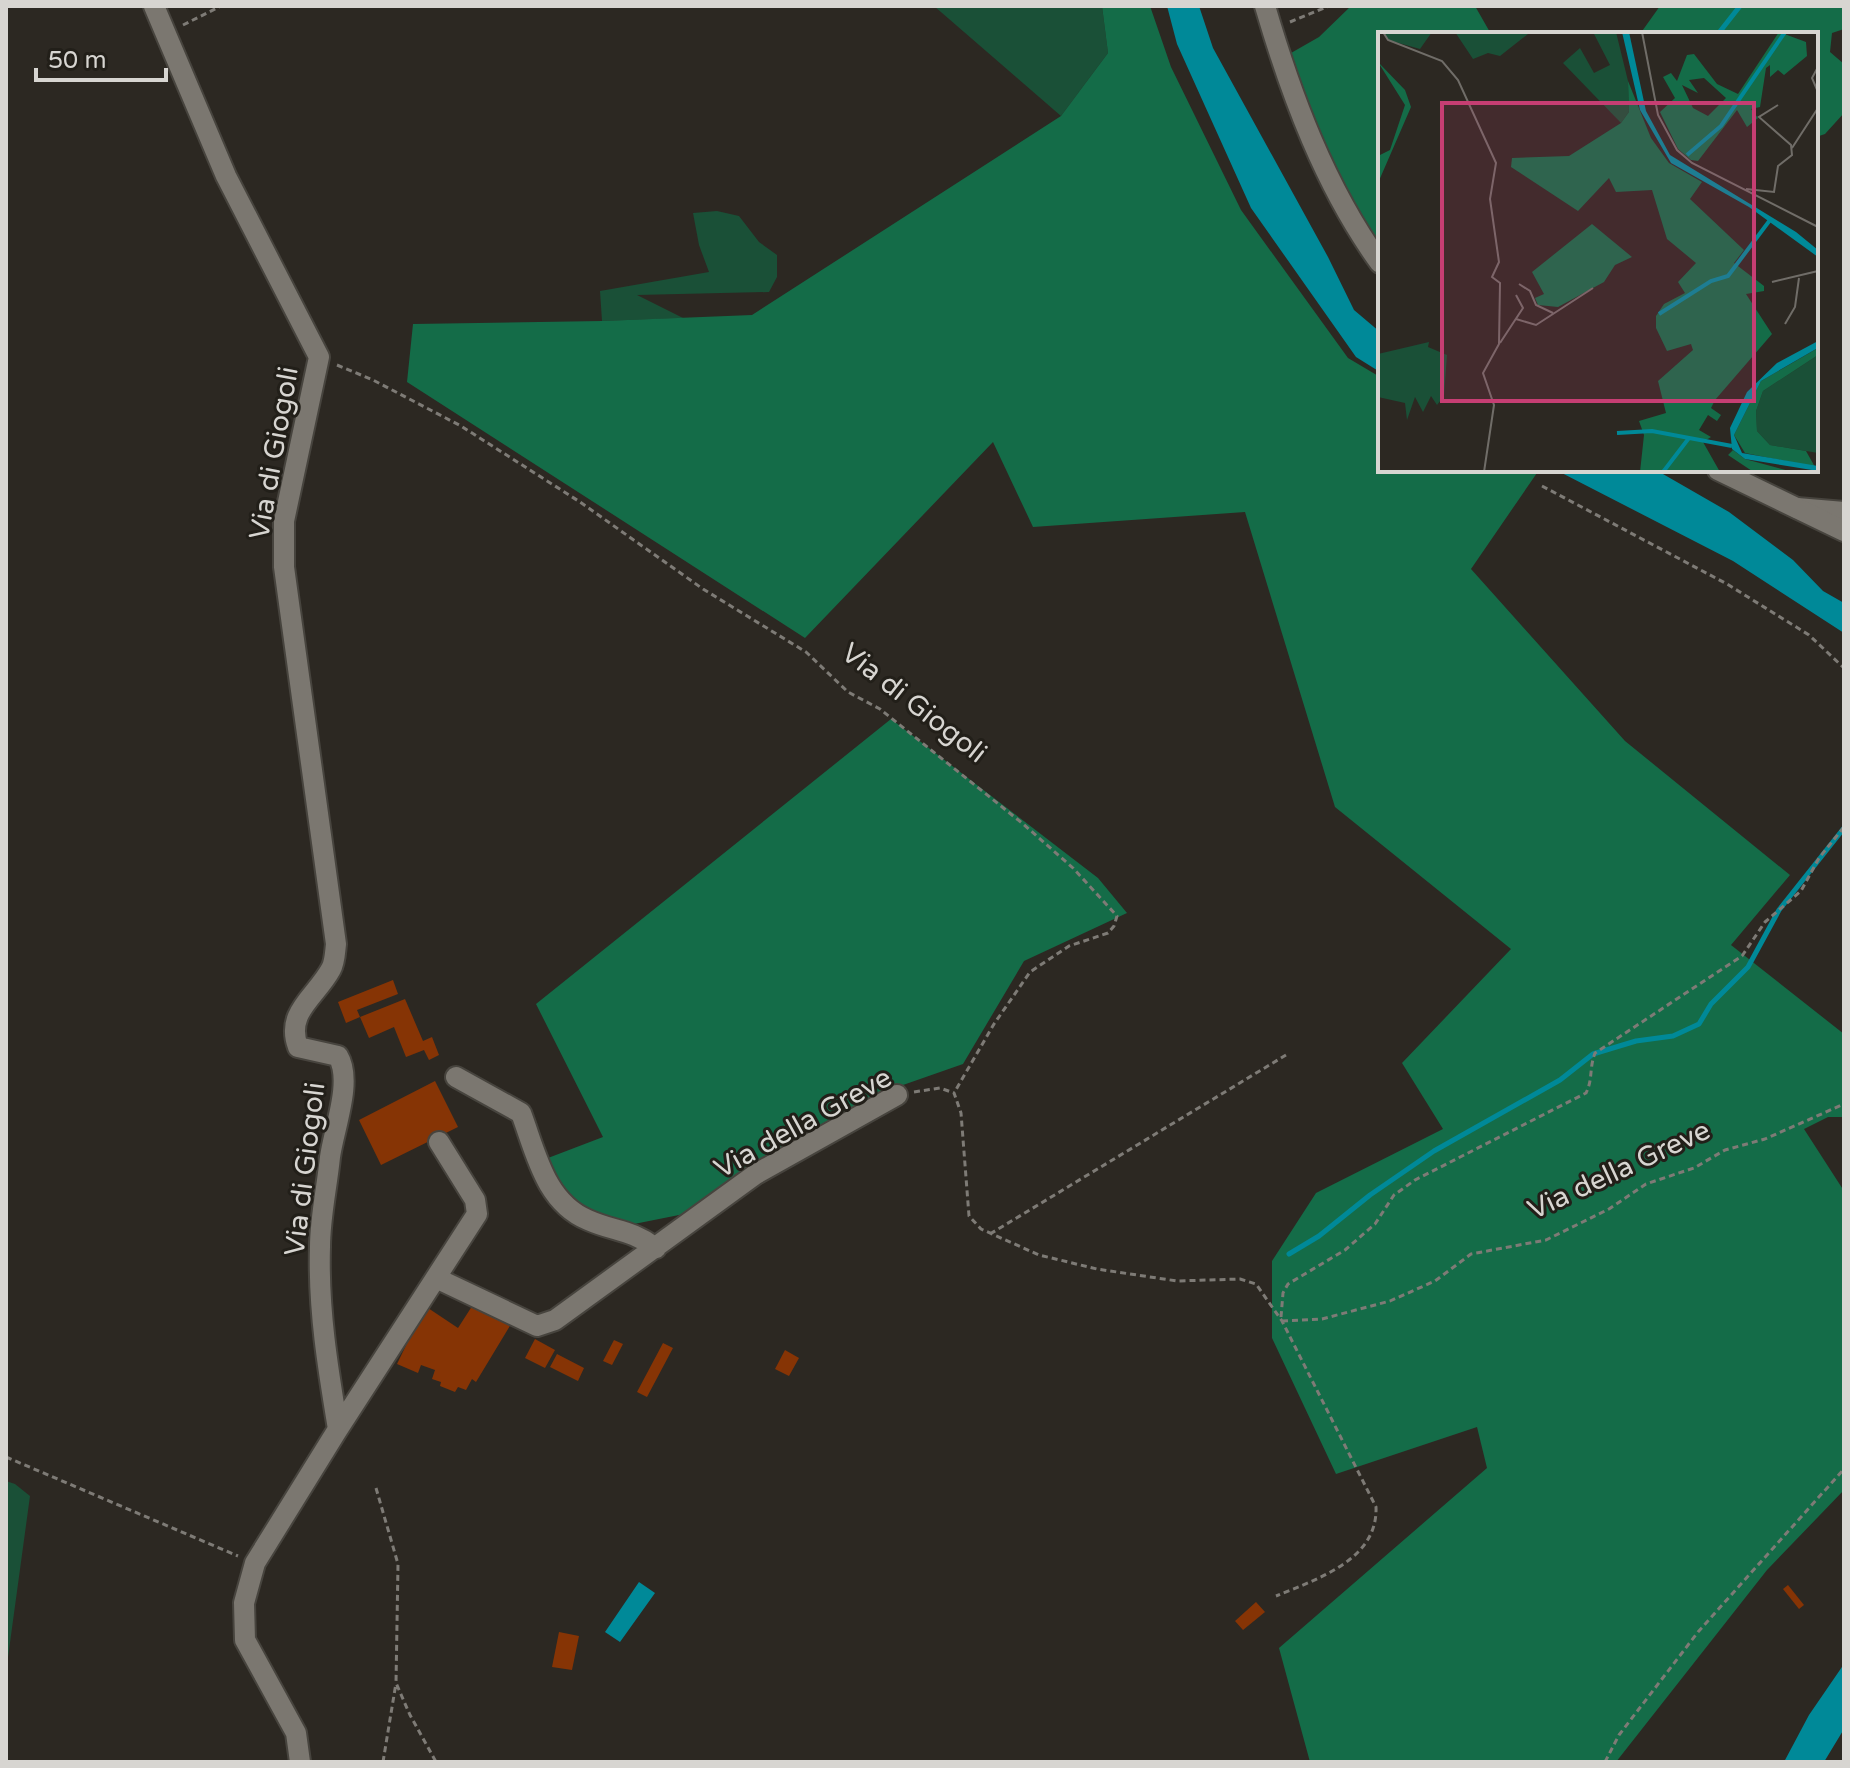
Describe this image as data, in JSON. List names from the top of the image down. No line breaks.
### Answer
{"streets":{"street":["Via di Giogoli","Via della Greve"]},"crossings":[["Via di Giogoli","Via della Greve"]],"scale_bar":"50 m"}
